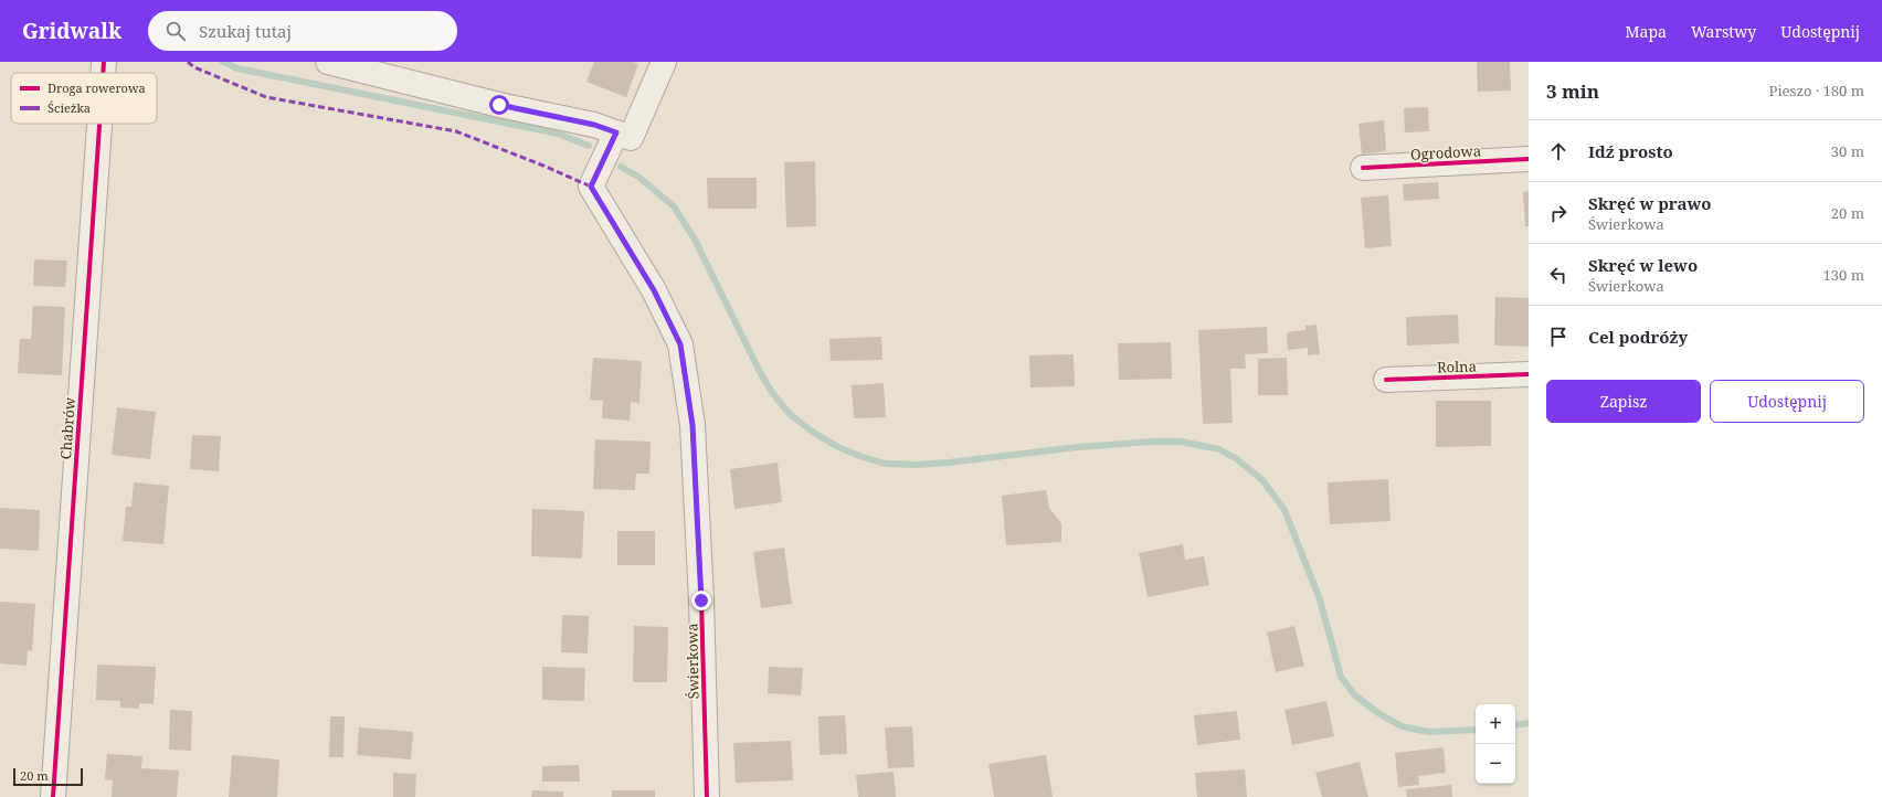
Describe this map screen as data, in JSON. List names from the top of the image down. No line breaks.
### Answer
{"streets":{"street":["Ogrodowa","Rolna","Chabrów","Świerkowa"]},"legend":["Droga rowerowa","Ścieżka"],"scale_bar":"20 m","page":{"header":"Gridwalk","search":"Szukaj tutaj","nav":["Mapa","Warstwy","Udostępnij"],"heading":["3 min","Pieszo · 180 m"],"list":[["Idź prosto","30 m"],["Skręć w prawo","Świerkowa","20 m"],["Skręć w lewo","Świerkowa","130 m"],"Cel podróży"],"buttons":["Zapisz","Udostępnij"],"map_buttons":["+","−"],"scale":"20 m"}}
